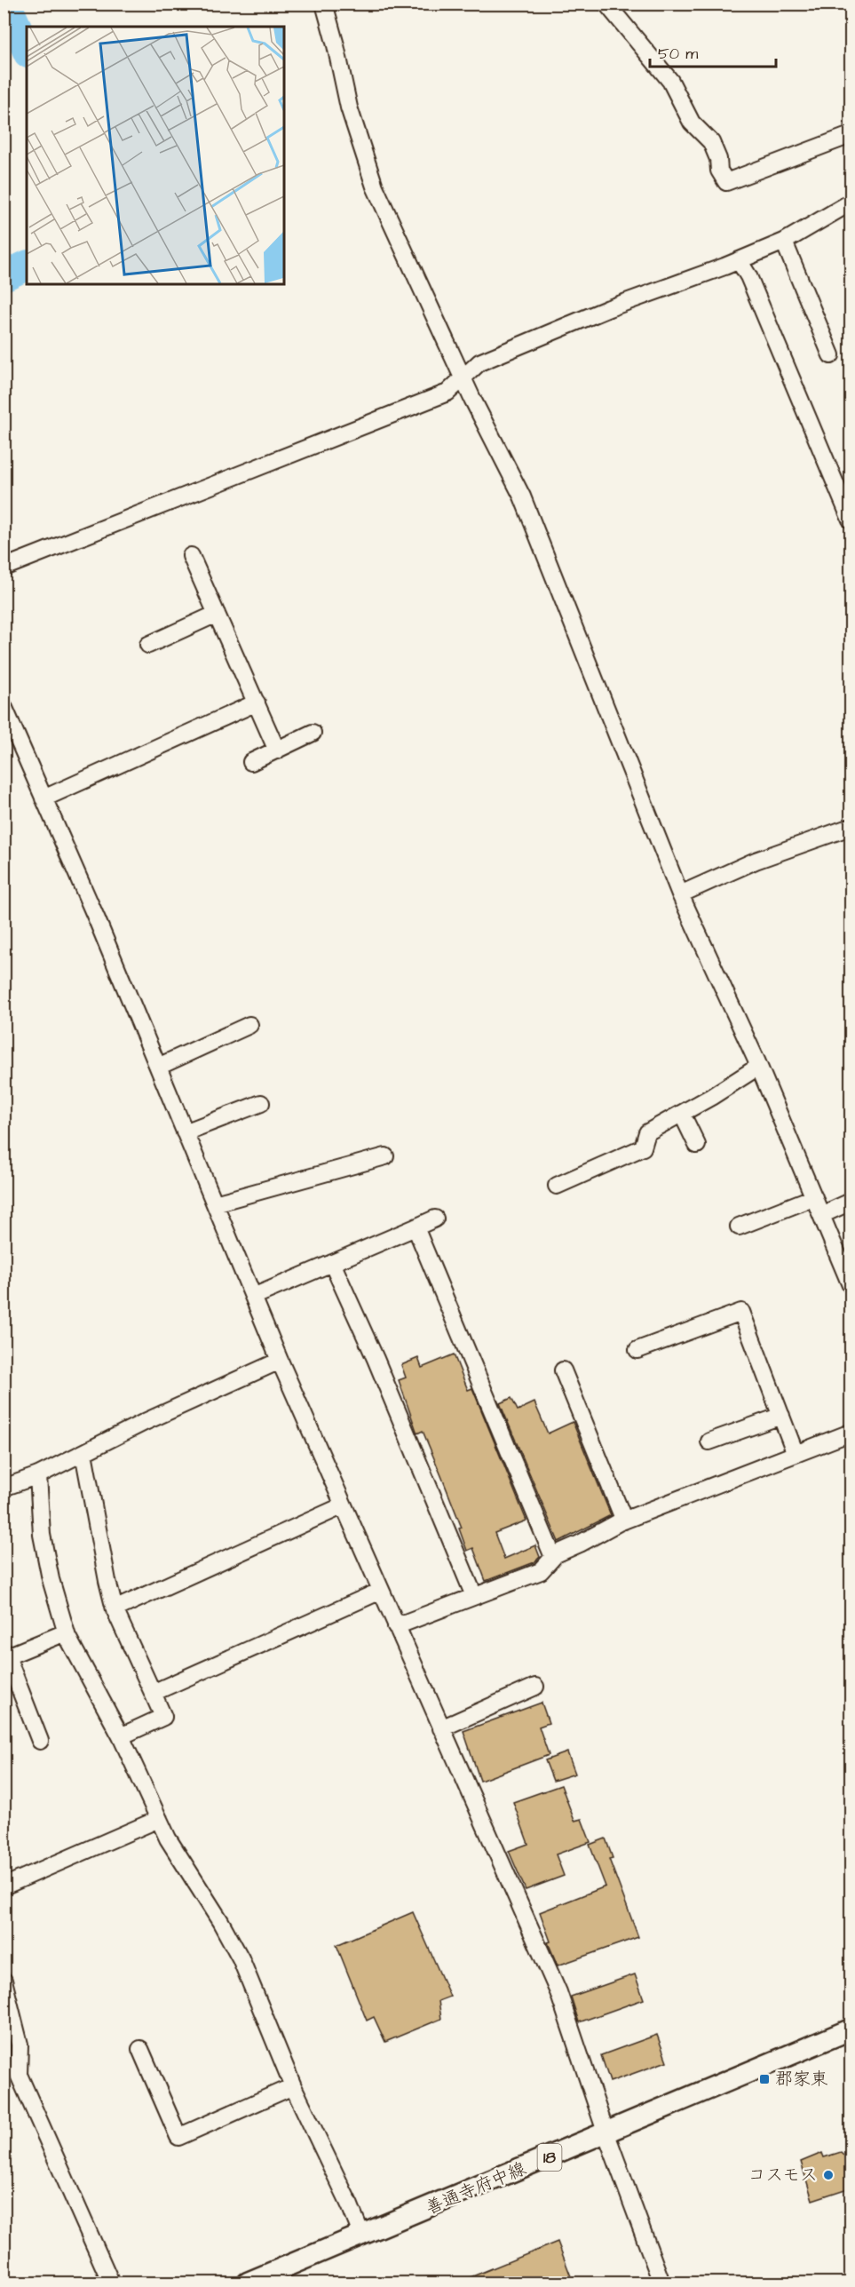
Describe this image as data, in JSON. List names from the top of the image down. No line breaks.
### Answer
{"streets":{"main road":["18","善通寺府中線"]},"places":{"transit":["郡家東"],"other":["コスモス"]},"scale_bar":"50 m"}
